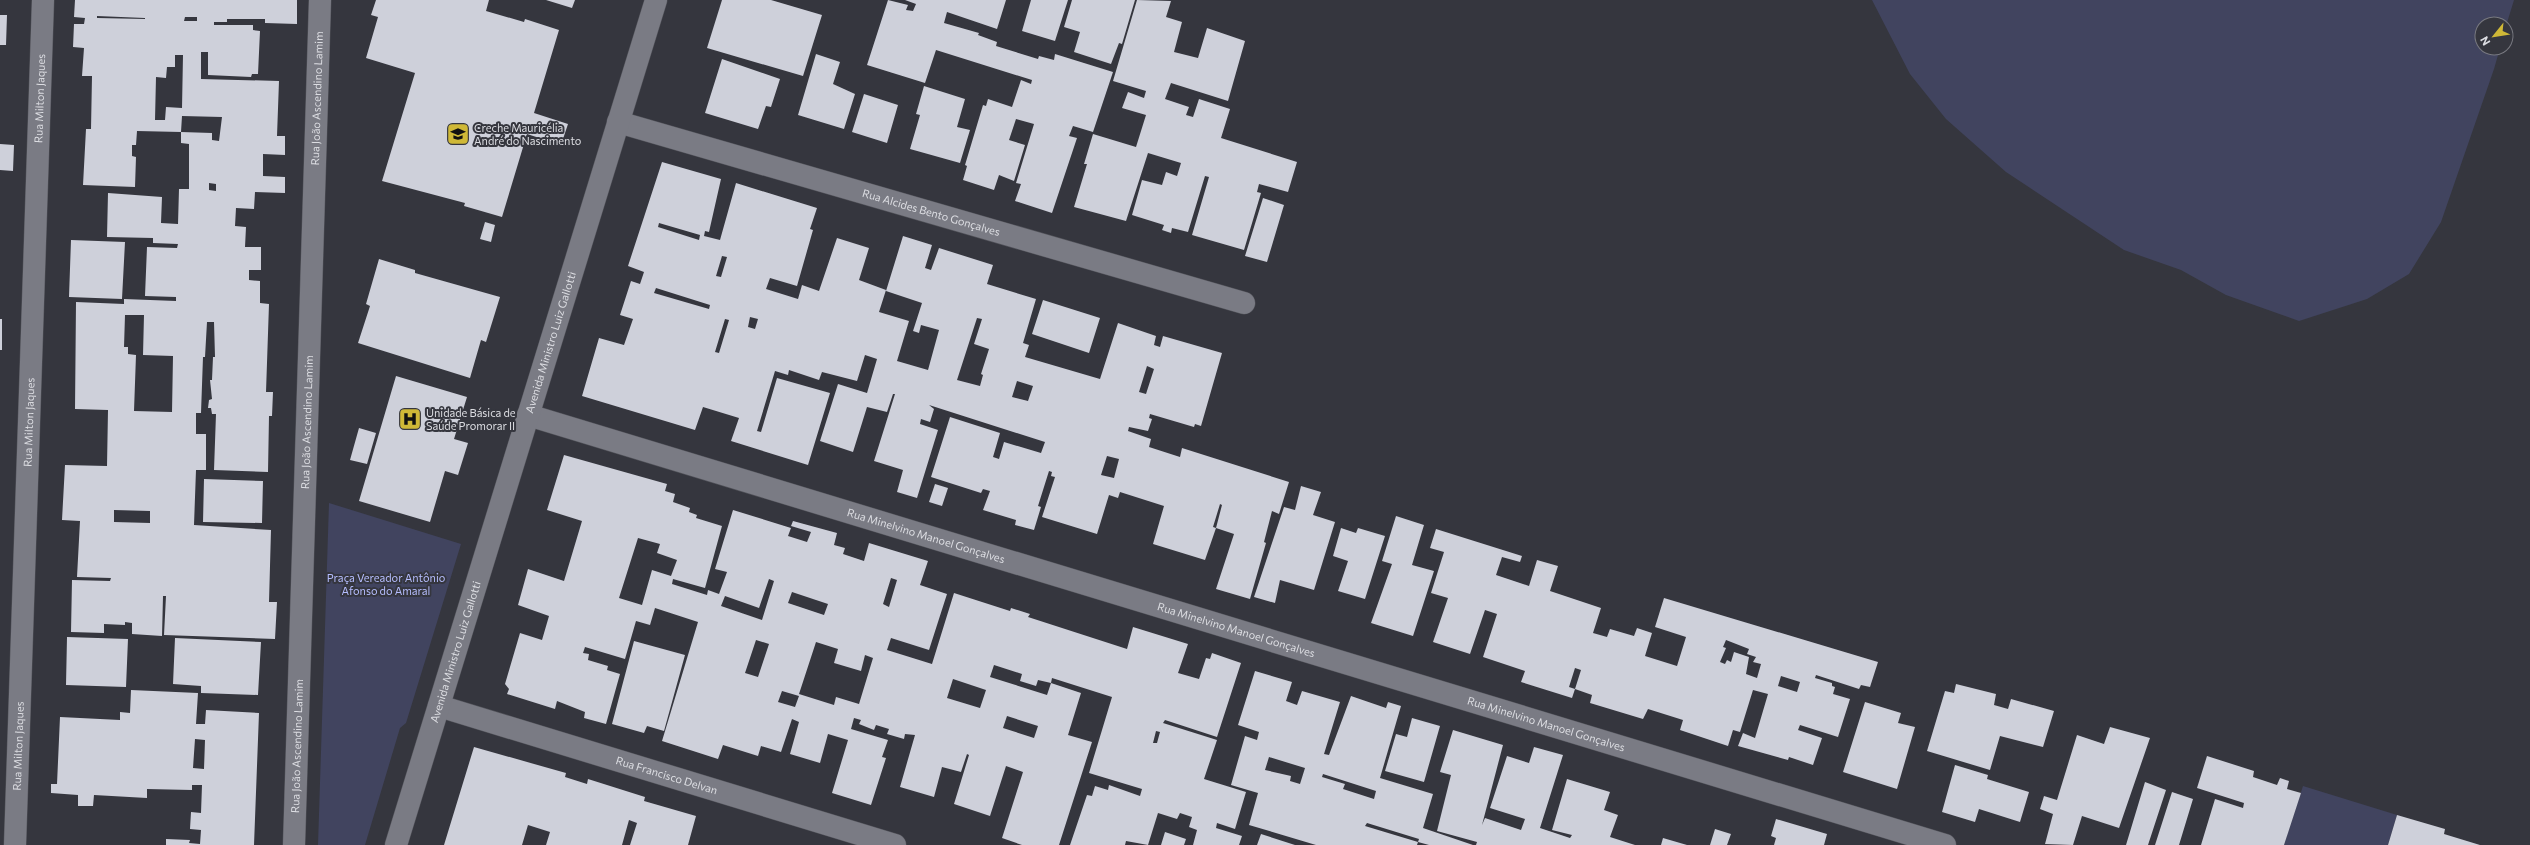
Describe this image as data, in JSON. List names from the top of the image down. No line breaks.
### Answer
{"streets":{"street":["Rua Milton Jaques","Rua João Ascendino Lamim","Rua Alcides Bento Gonçalves","Avenida Ministro Luiz Gallotti","Rua Minelvino Manoel Gonçalves","Rua Francisco Delvan"]},"crossings":[["Rua Alcides Bento Gonçalves","Avenida Ministro Luiz Gallotti"],["Avenida Ministro Luiz Gallotti","Rua Minelvino Manoel Gonçalves"],["Avenida Ministro Luiz Gallotti","Rua Francisco Delvan"]],"parks":["Praça Vereador Antônio Afonso do Amaral"],"places":{"school or university":["Creche Mauricélia André do Nascimento"],"hospital":["Unidade Básica de Saúde Promorar II"]},"north":"bottom left"}
